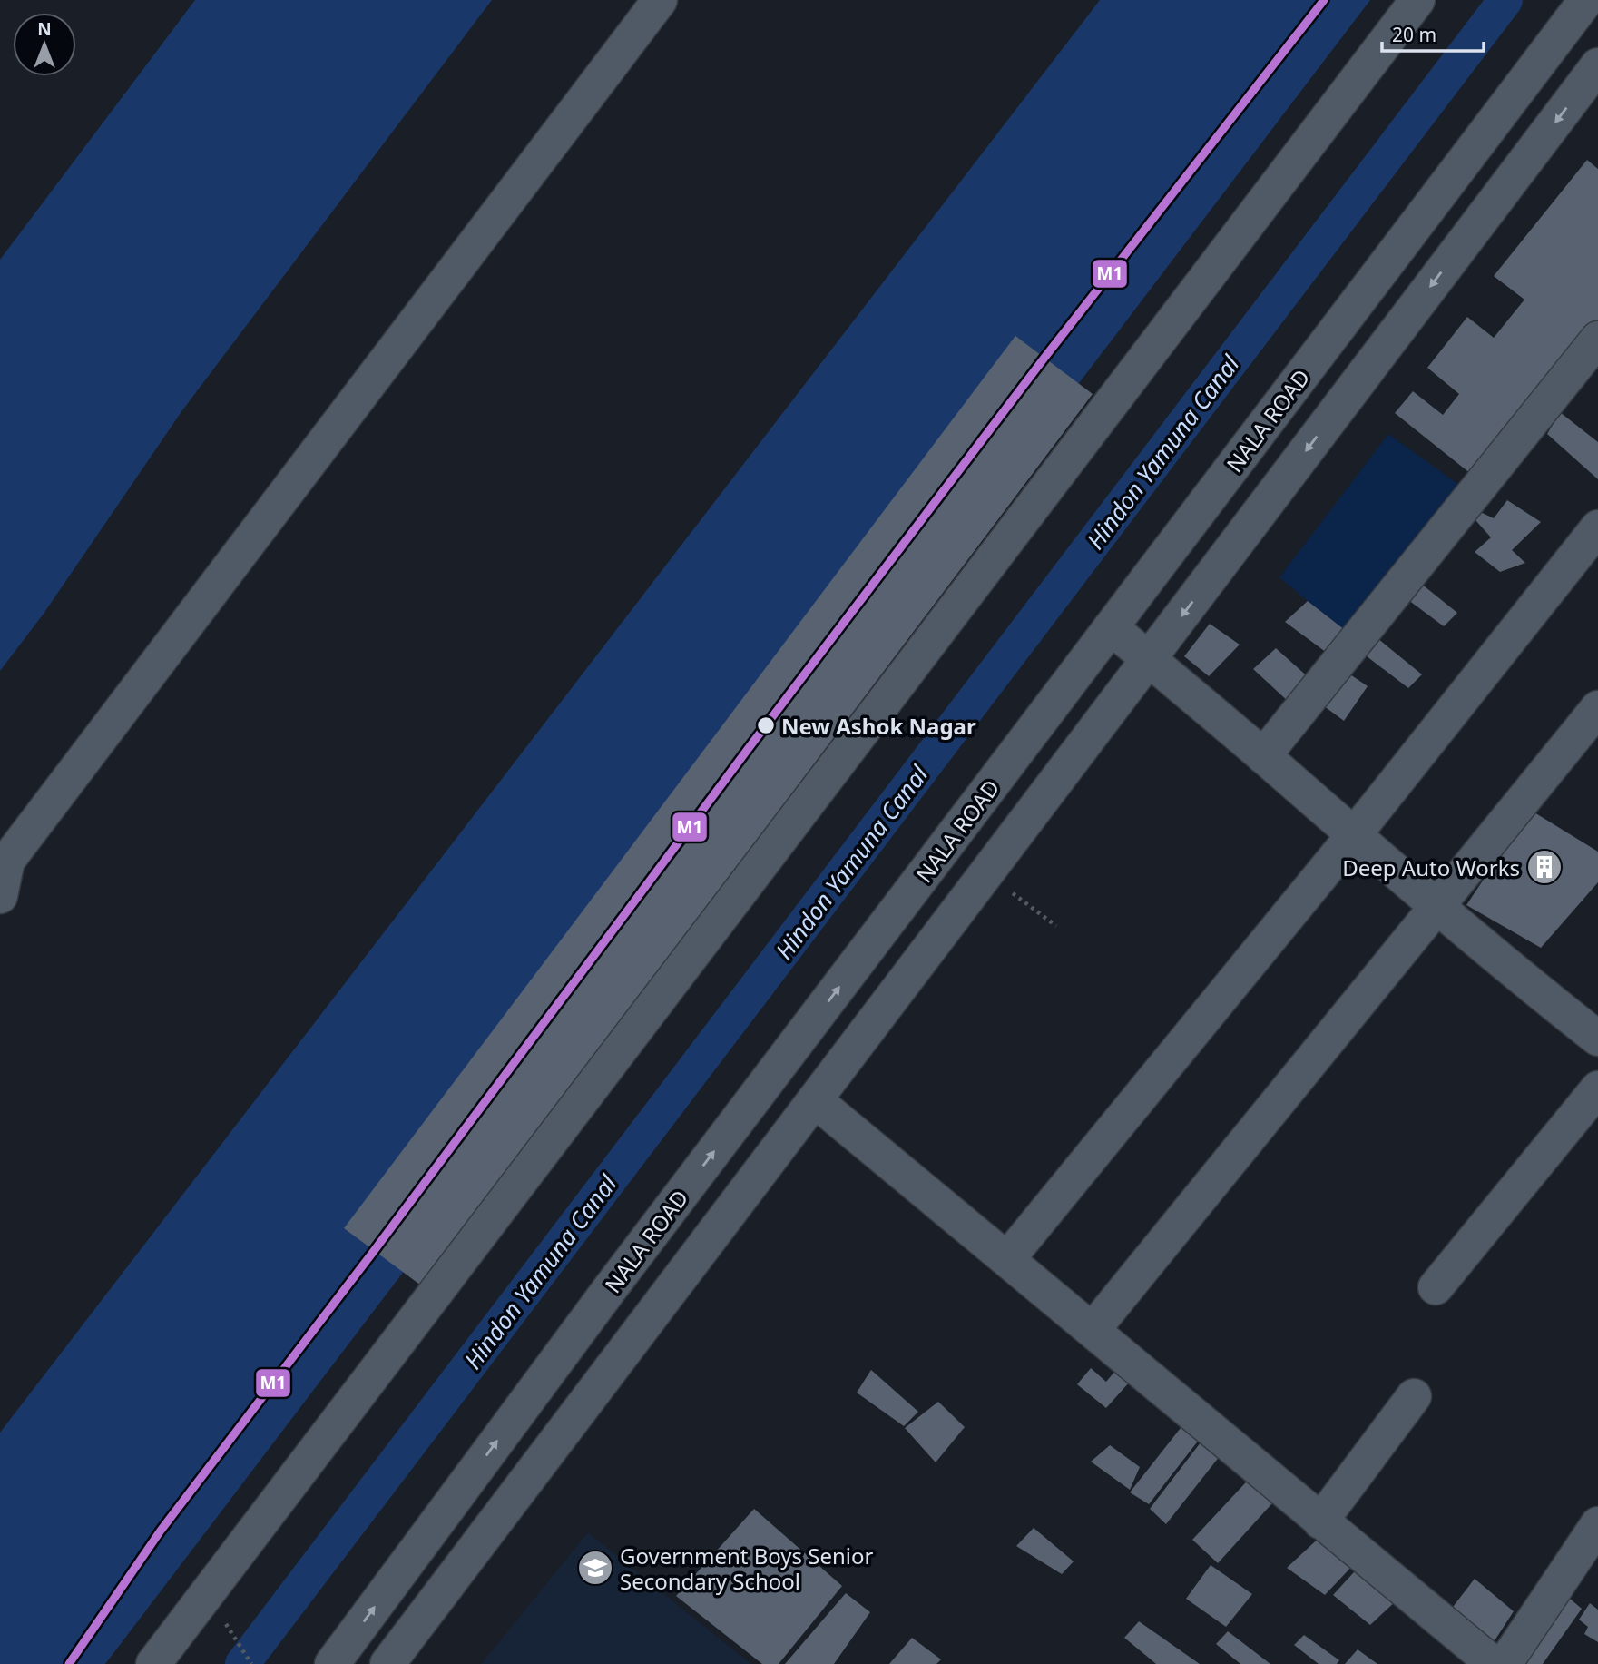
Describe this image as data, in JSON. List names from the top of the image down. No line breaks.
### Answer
{"streets":{"street":["NALA ROAD"]},"water":["Hindon Yamuna Canal"],"places":{"other":["New Ashok Nagar"],"building":["Deep Auto Works"],"school or university":["Government Boys Senior Secondary School"]},"lines":["transit line M1"],"scale_bar":"20 m","north":"top"}
